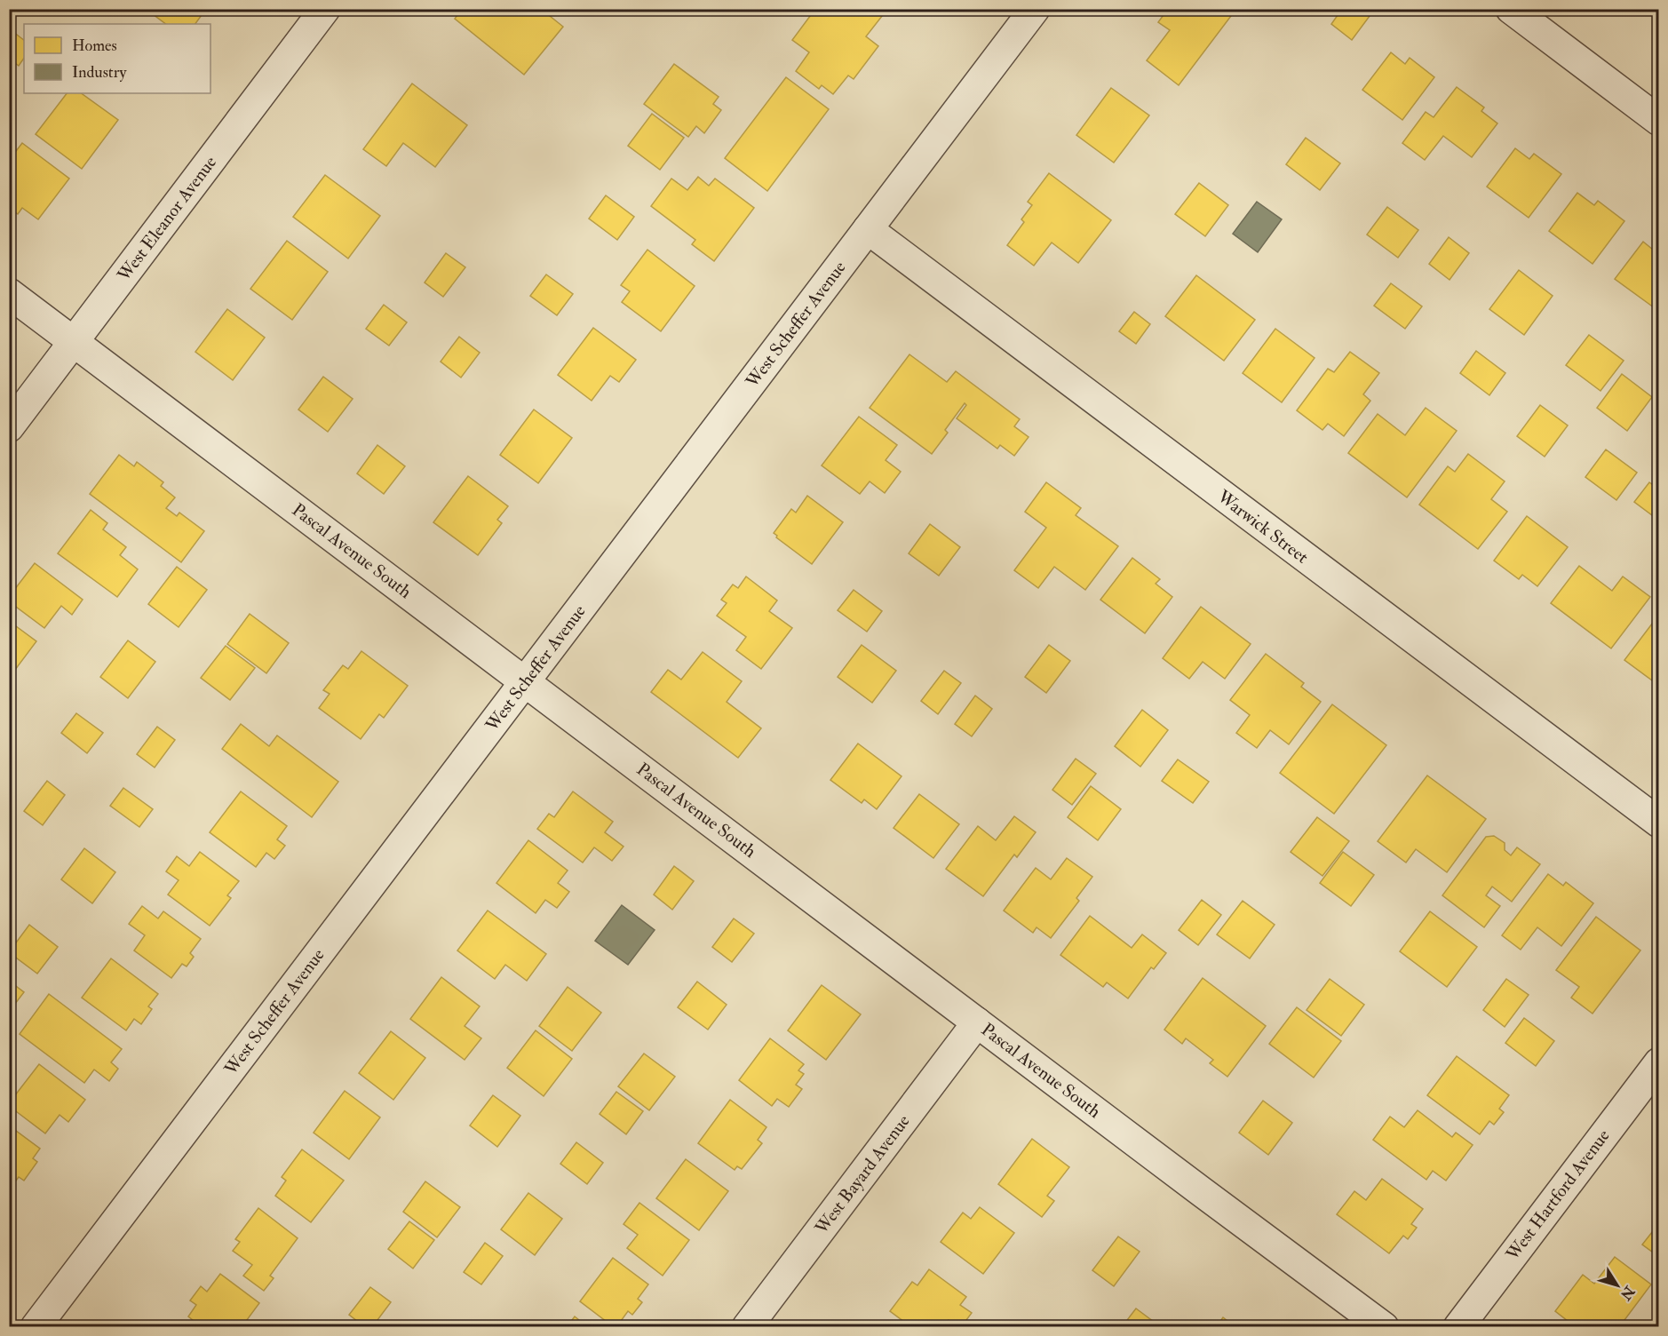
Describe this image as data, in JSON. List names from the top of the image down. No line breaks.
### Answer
{"streets":{"street":["West Eleanor Avenue","West Scheffer Avenue","Warwick Street","Pascal Avenue South","West Bayard Avenue","West Hartford Avenue"]},"crossings":[["West Eleanor Avenue","Pascal Avenue South"],["West Scheffer Avenue","Warwick Street"],["West Scheffer Avenue","Pascal Avenue South"],["Pascal Avenue South","West Bayard Avenue"]],"legend":["Homes","Industry"],"north":"bottom right"}
